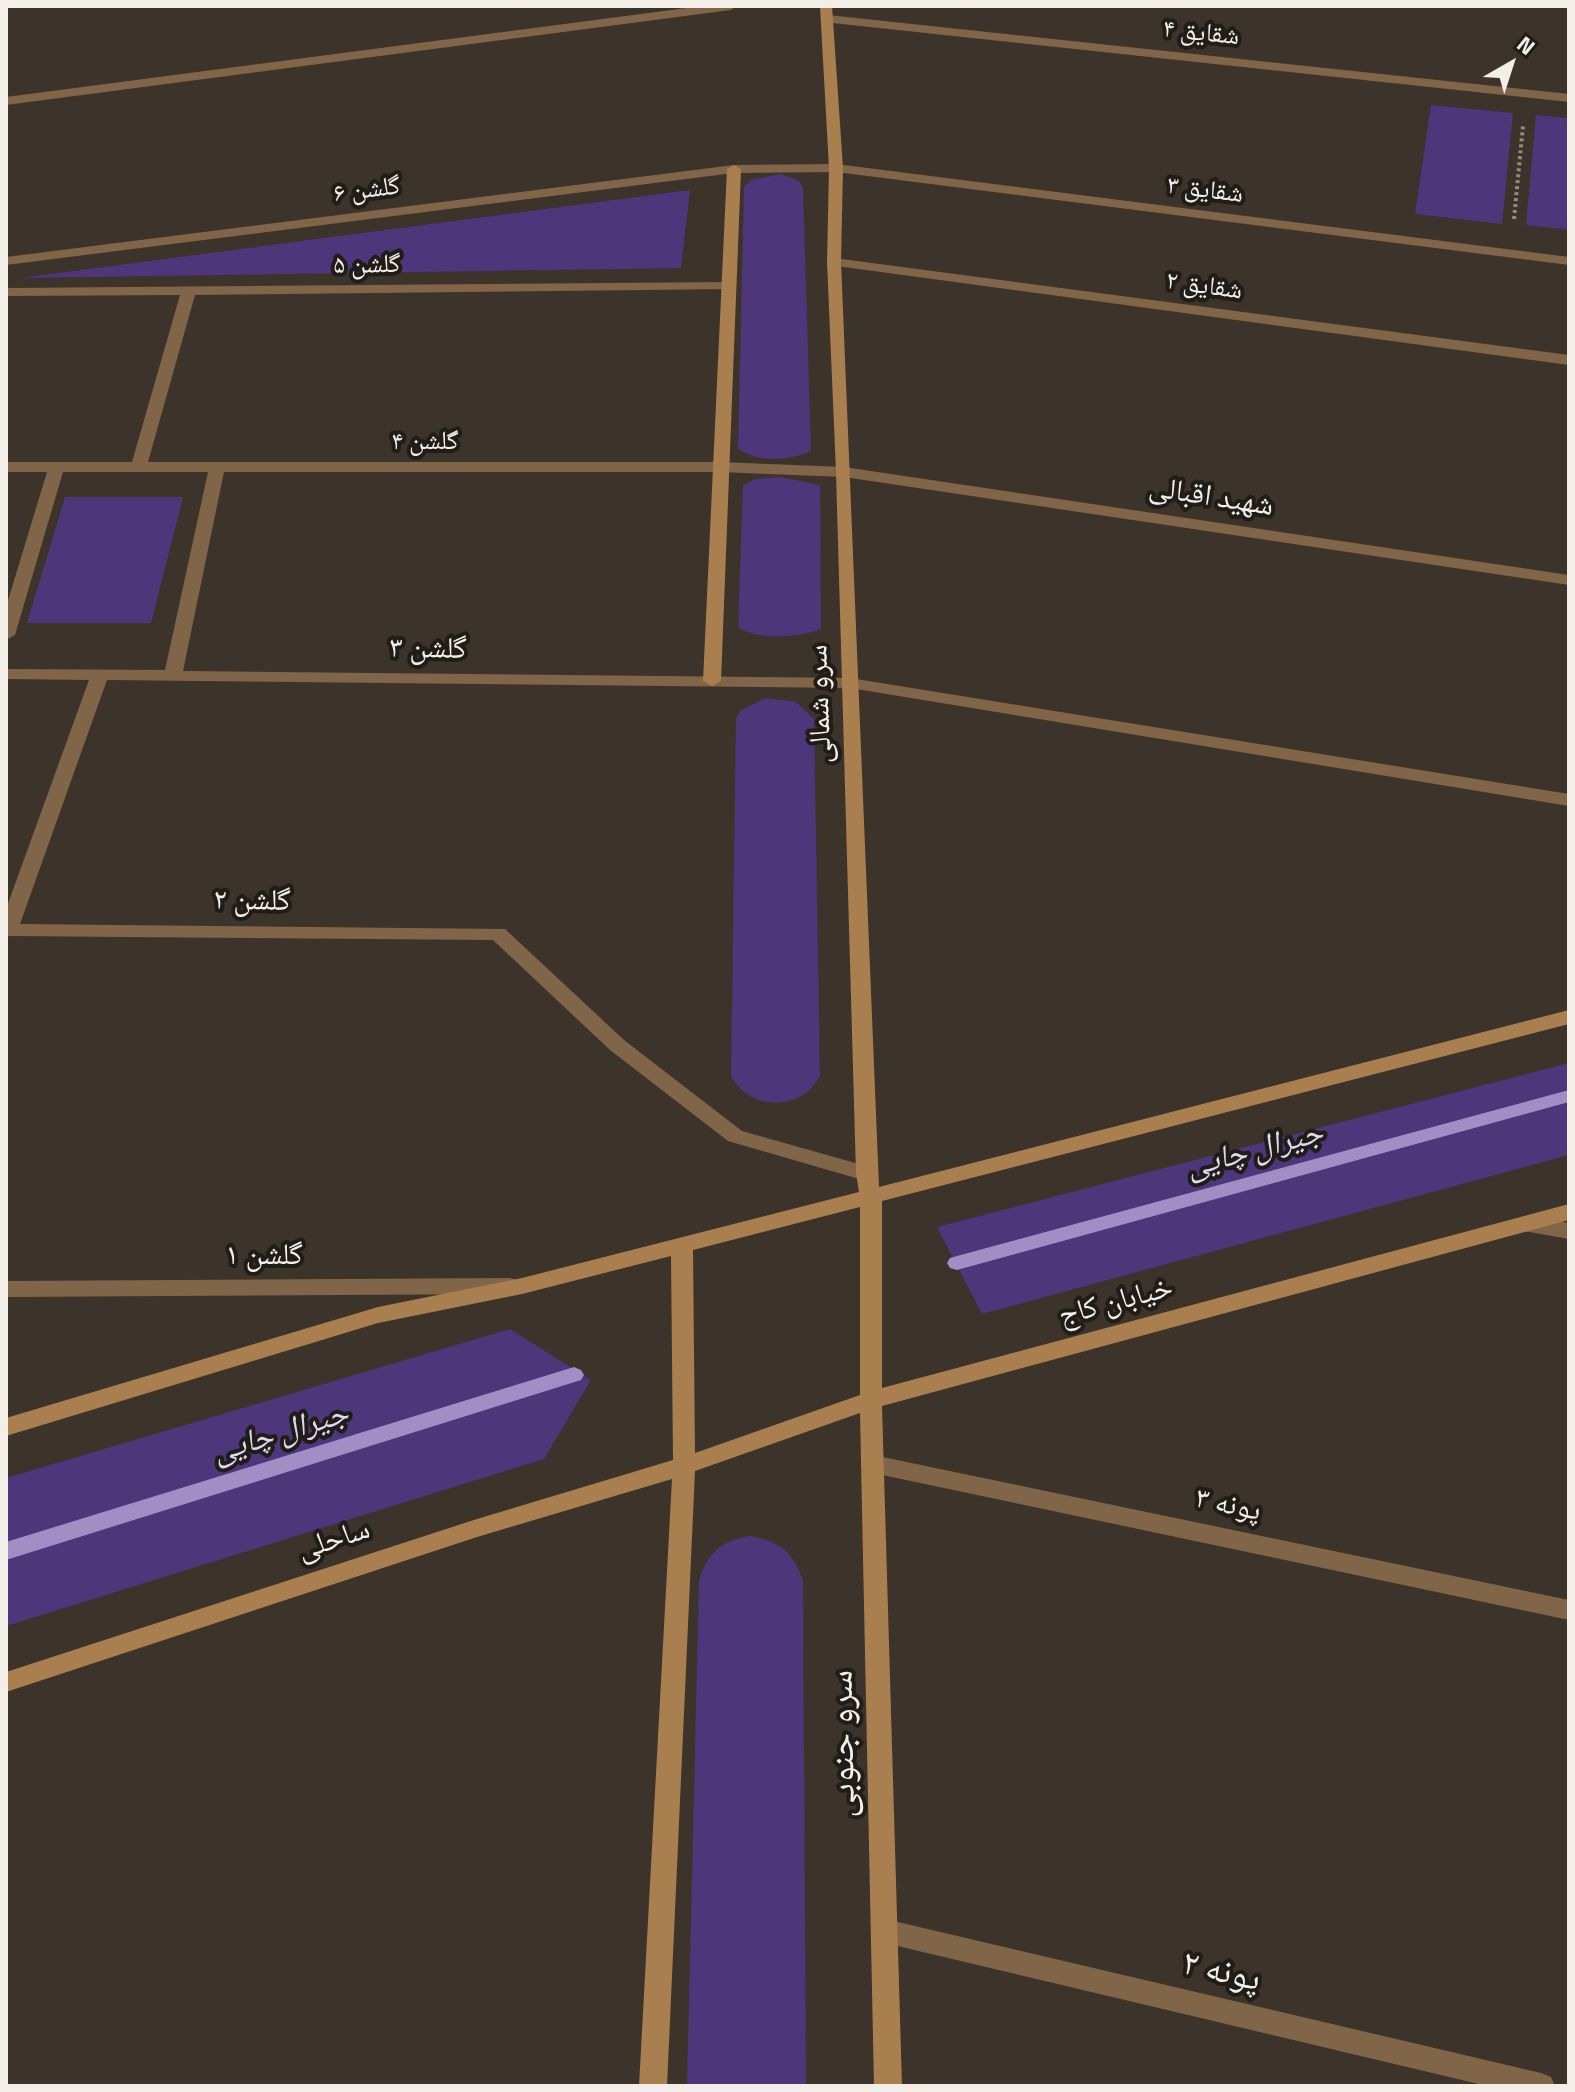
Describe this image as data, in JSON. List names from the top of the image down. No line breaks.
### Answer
{"streets":{"street":["شقایق ۴","گلشن ۶","شقایق ۳","گلشن ۵","شقایق ۲","گلشن ۴","شهید اقبالی","گلشن ۳","سرو شمالی","گلشن ۲","گلشن ۱","خیابان کاج","پونه ۳","ساحلی","سرو جنوبی","پونه ۲"]},"crossings":[["شقایق ۴","سرو شمالی"],["گلشن ۶","شقایق ۳"],["شقایق ۳","سرو شمالی"],["شقایق ۲","سرو شمالی"],["گلشن ۴","شهید اقبالی"],["گلشن ۴","سرو شمالی"],["شهید اقبالی","سرو شمالی"],["گلشن ۳","سرو شمالی"],["سرو شمالی","گلشن ۲"],["سرو شمالی","خیابان کاج"],["سرو شمالی","سرو جنوبی"],["خیابان کاج","ساحلی"],["خیابان کاج","سرو جنوبی"],["پونه ۳","سرو جنوبی"],["سرو جنوبی","پونه ۲"]],"water":["جیرال چایی"],"north":"top right"}
